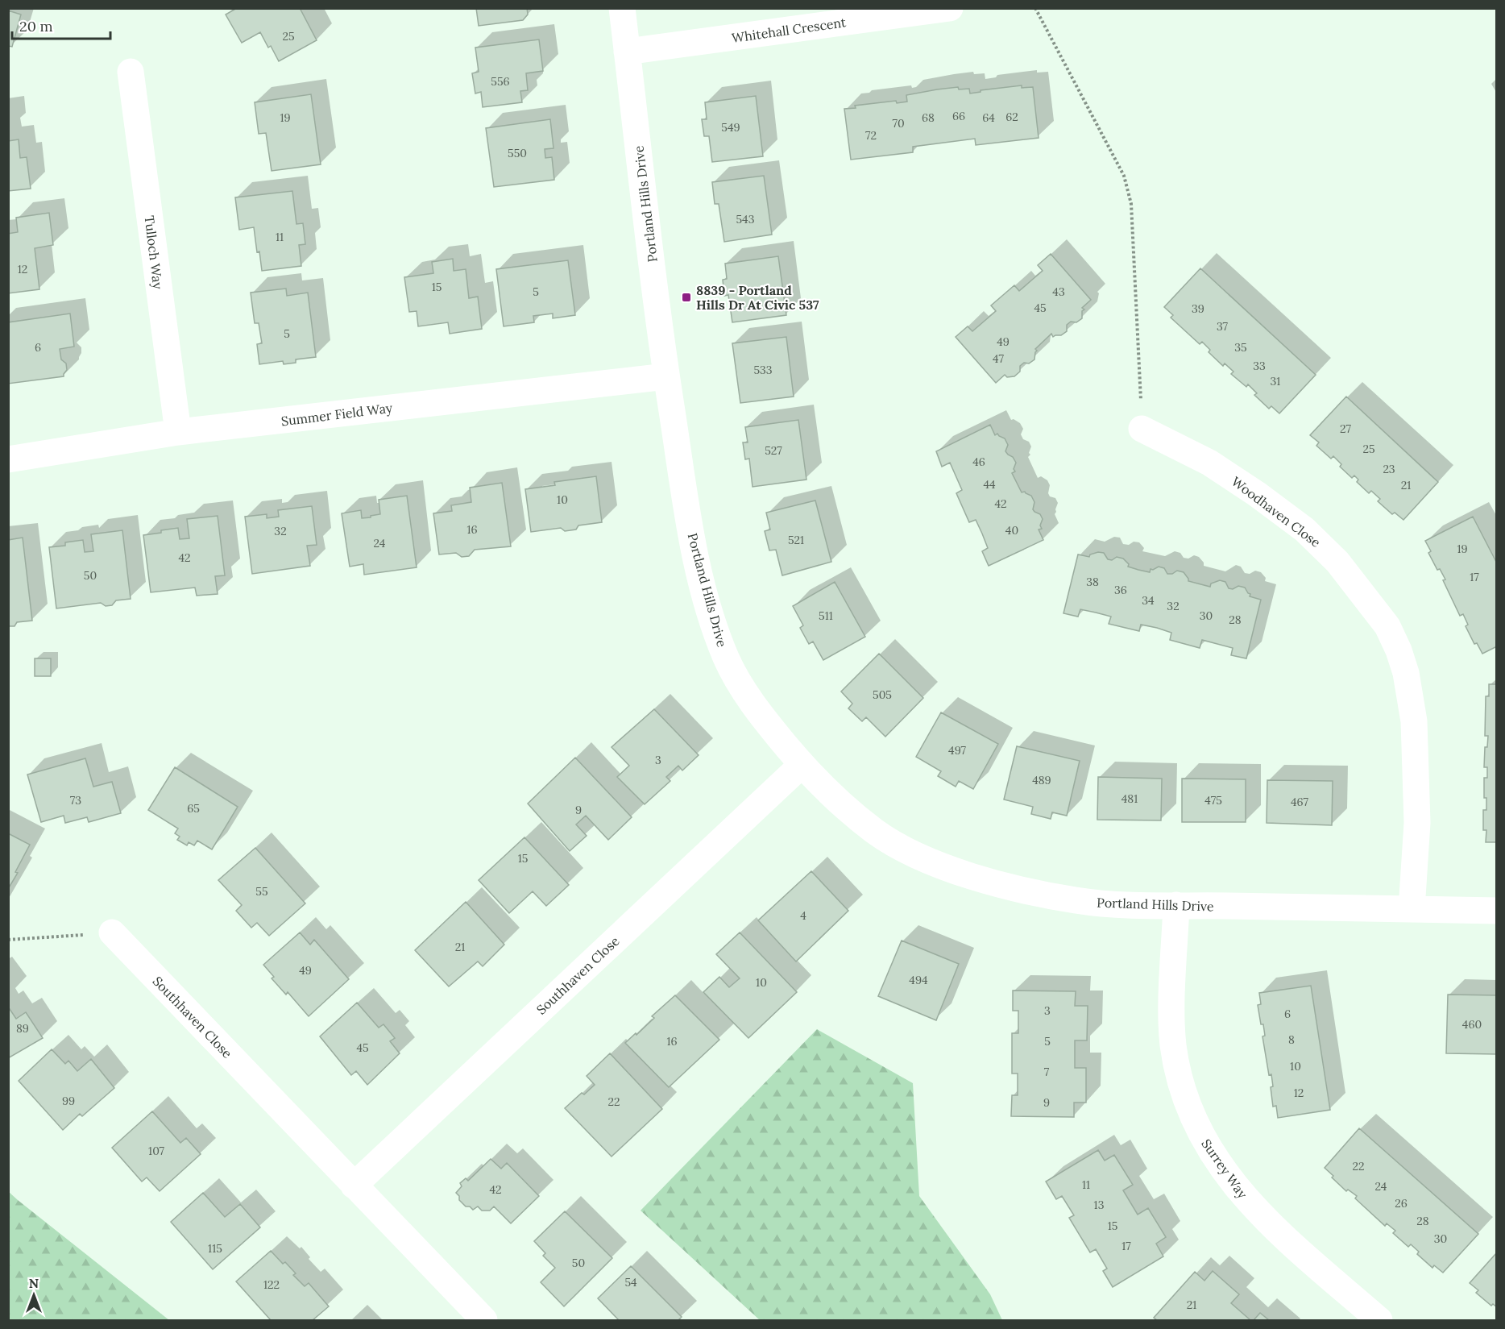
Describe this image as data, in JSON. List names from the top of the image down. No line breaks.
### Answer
{"streets":{"street":["Whitehall Crescent","Portland Hills Drive","Tulloch Way","Summer Field Way","Woodhaven Close","Southhaven Close","Surrey Way"]},"crossings":[["Whitehall Crescent","Portland Hills Drive"],["Portland Hills Drive","Summer Field Way"],["Portland Hills Drive","Woodhaven Close"],["Portland Hills Drive","Southhaven Close"],["Portland Hills Drive","Surrey Way"],["Tulloch Way","Summer Field Way"]],"places":{"transit":["8839 - Portland Hills Dr At Civic 537"]},"house_numbers":["25","556","66","62","19","68","64","70","549","72","550","543","11","12","15","5","43","45","39","37","5","49","6","35","47","33","533","31","27","25","527","46","23","44","21","10","42","16","40","32","521","24","19","42","50","17","38","36","34","32","511","30","28","505","497","3","489","481","73","475","467","65","9","15","55","4","21","49","494","10","3","6","460","89","8","16","5","45","10","7","12","99","22","9","107","22","11","24","42","26","13","28","15","30","17","115","50","54","122","21"],"scale_bar":"20 m","north":"top"}
